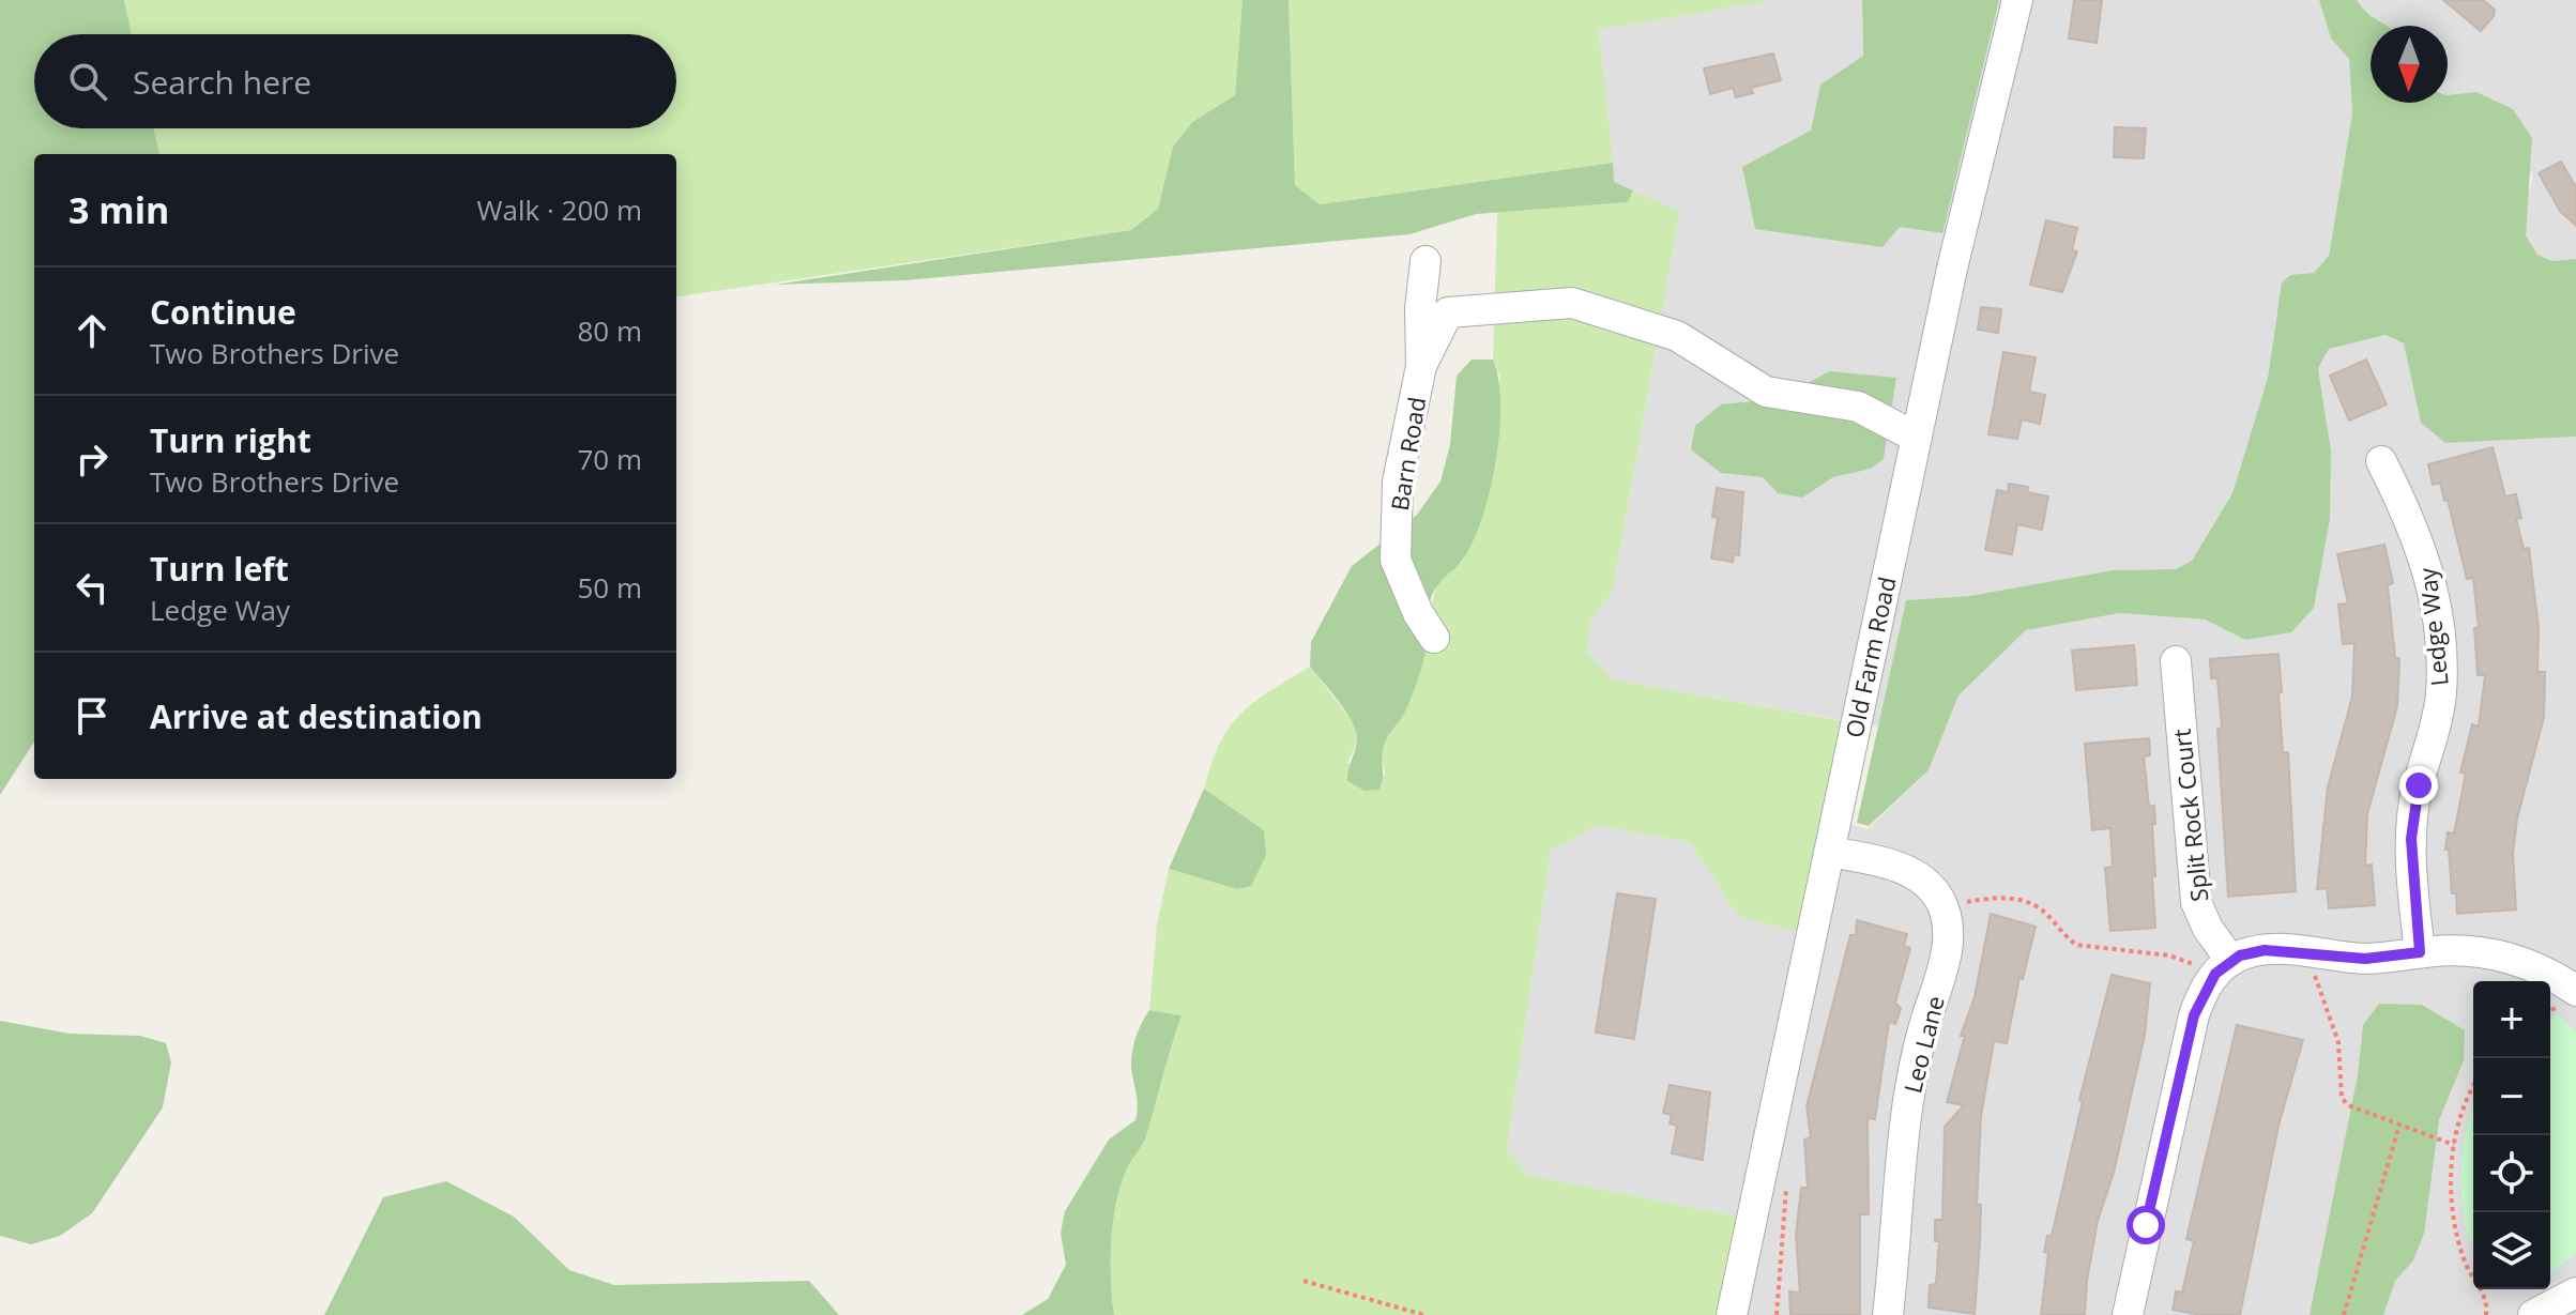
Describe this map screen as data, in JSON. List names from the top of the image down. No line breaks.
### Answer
{"streets":{"street":["Barn Road","Ledge Way","Old Farm Road","Split Rock Court","Leo Lane"]},"crossings":[["Old Farm Road","Leo Lane"]],"north":"bottom","page":{"search":"Search here","heading":["3 min","Walk · 200 m"],"list":[["Continue","Two Brothers Drive","80 m"],["Turn right","Two Brothers Drive","70 m"],["Turn left","Ledge Way","50 m"],"Arrive at destination"],"map_buttons":["+","−"]}}
